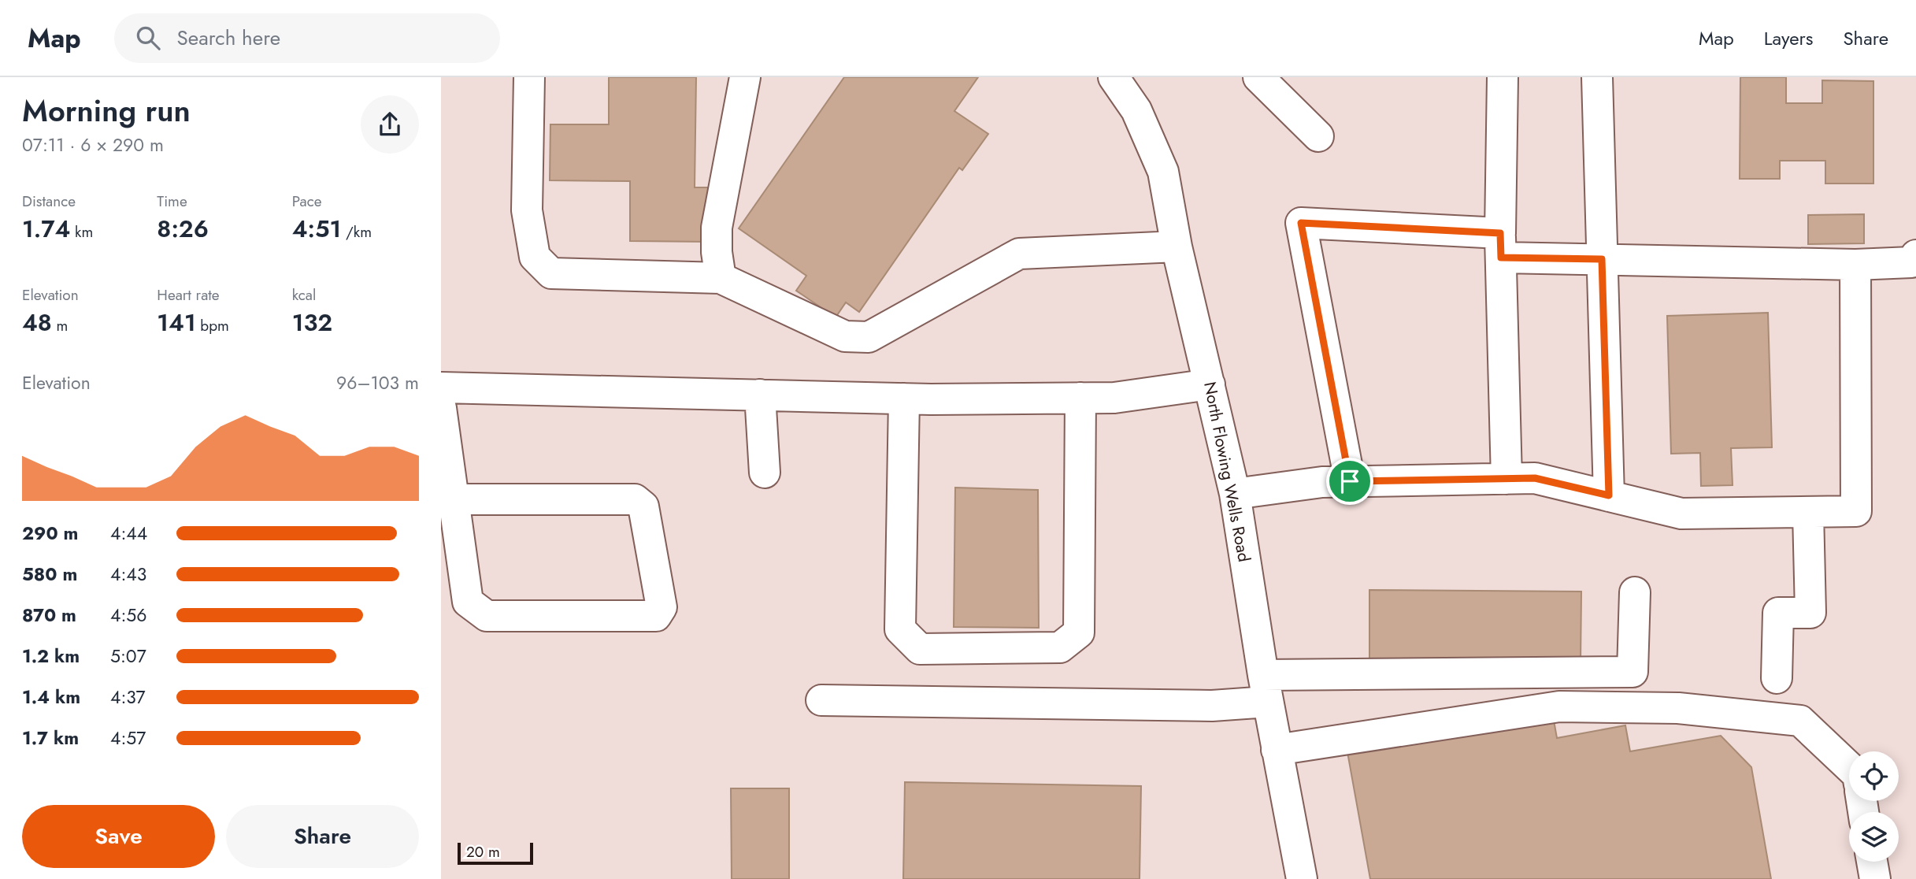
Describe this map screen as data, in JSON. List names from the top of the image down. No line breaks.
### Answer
{"streets":{"street":["North Flowing Wells Road"]},"scale_bar":"20 m","page":{"header":"Map","search":"Search here","nav":["Map","Layers","Share"],"heading":["Morning run","07:11 · 6 × 290 m"],"stats":[["Distance","1.74 km"],["Time","8:26"],["Pace","4:51 /km"],["Elevation","48 m"],["Heart rate","141 bpm"],["kcal","132"]],"chart":["Elevation","96–103 m"],"list":[{"name":"290 m","note":"4:44"},{"name":"580 m","note":"4:43"},{"name":"870 m","note":"4:56"},{"name":"1.2 km","note":"5:07"},{"name":"1.4 km","note":"4:37"},{"name":"1.7 km","note":"4:57"}],"buttons":["Save","Share"],"scale":"20 m"}}
